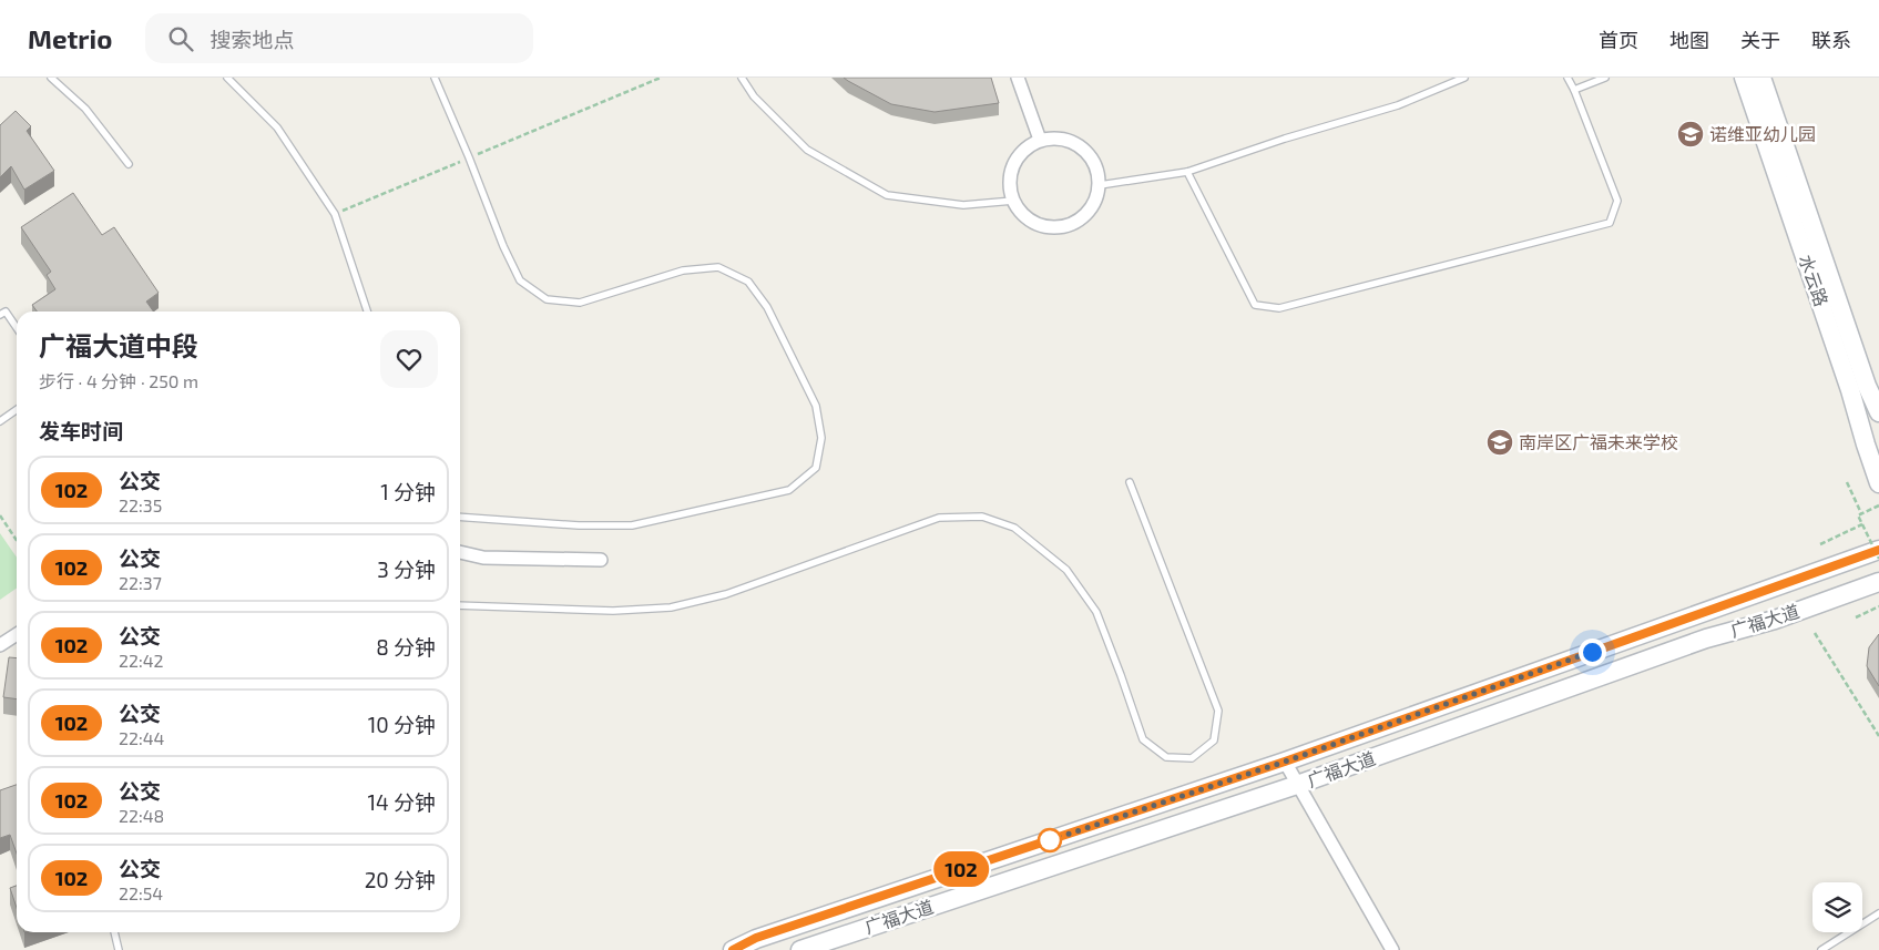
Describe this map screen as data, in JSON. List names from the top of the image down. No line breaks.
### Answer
{"streets":{"main road":["水云路","广福大道"]},"places":{"school or university":["诺维亚幼儿园","南岸区广福未来学校"]},"lines":["bus line 102"],"page":{"header":"Metrio","search":"搜索地点","nav":["首页","地图","关于","联系"],"on_map":"102","heading":[["广福大道中段","步行 · 4 分钟 · 250 m"],"发车时间"],"list":[{"mark":"102","name":"公交","note":"22:35","value":"1 分钟"},{"mark":"102","name":"公交","note":"22:37","value":"3 分钟"},{"mark":"102","name":"公交","note":"22:42","value":"8 分钟"},{"mark":"102","name":"公交","note":"22:44","value":"10 分钟"},{"mark":"102","name":"公交","note":"22:48","value":"14 分钟"},{"mark":"102","name":"公交","note":"22:54","value":"20 分钟"}]}}
